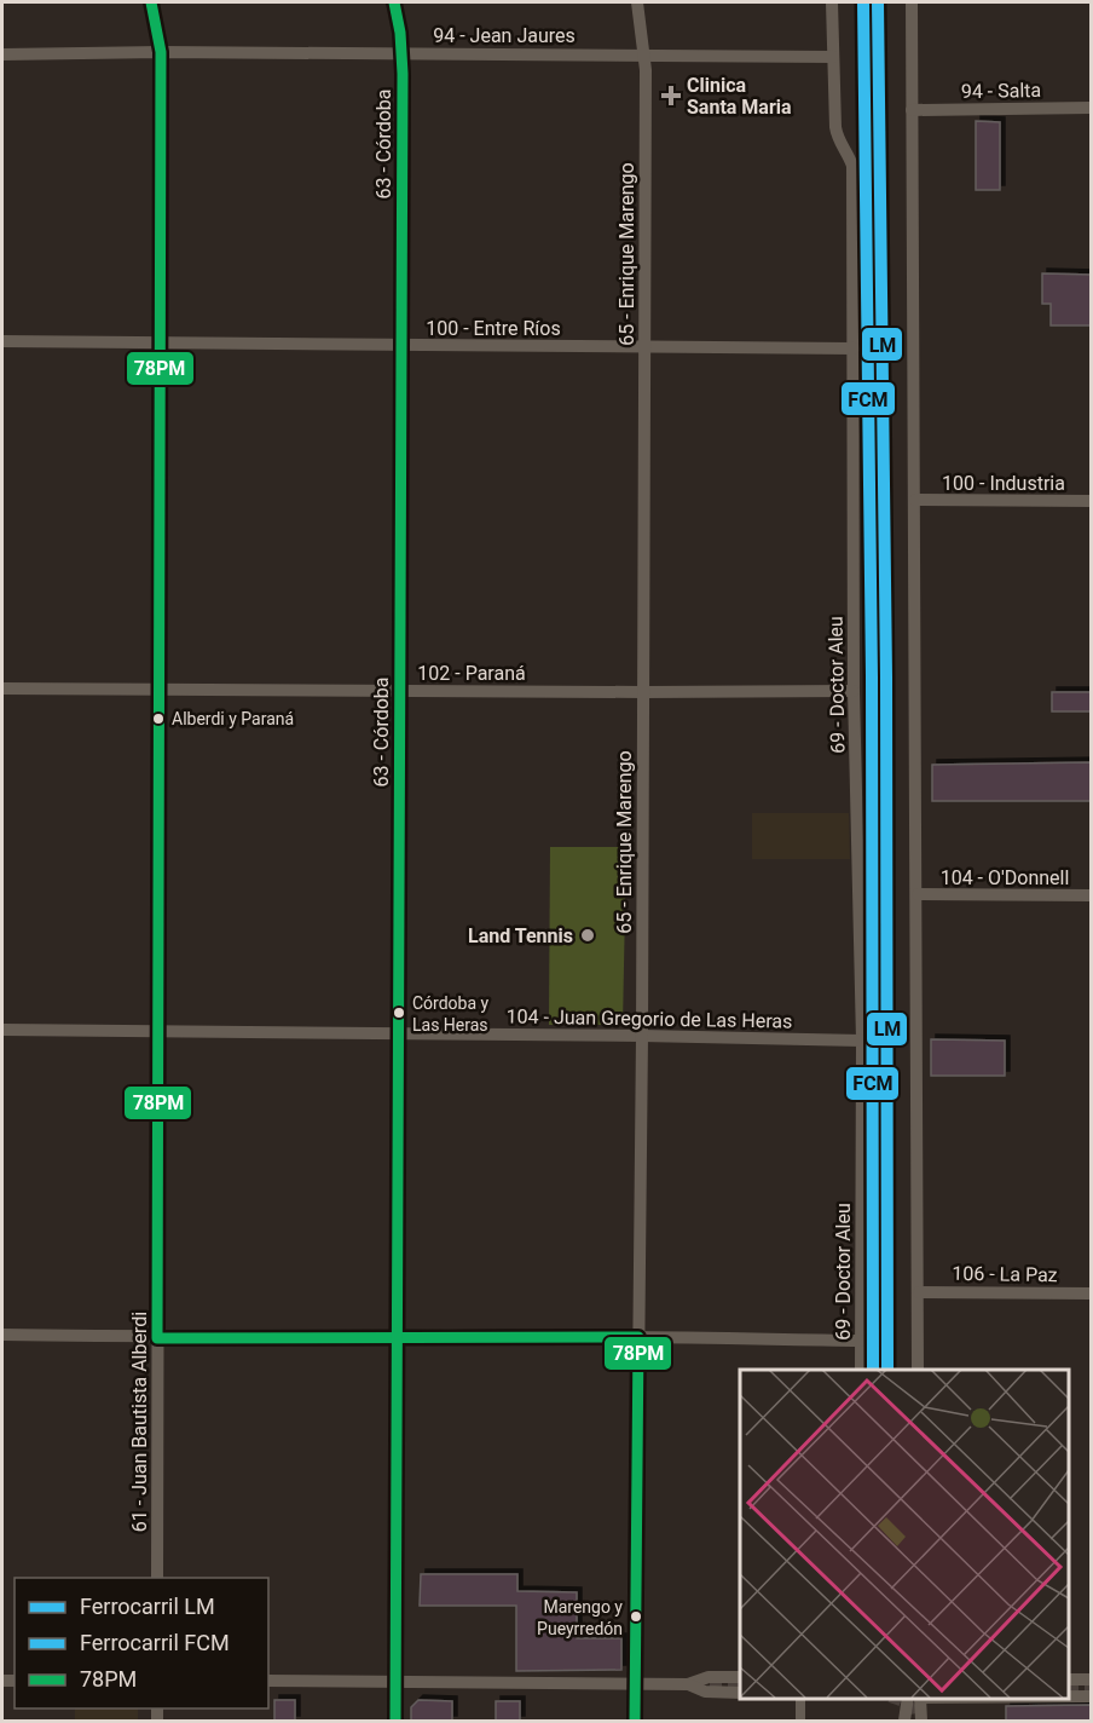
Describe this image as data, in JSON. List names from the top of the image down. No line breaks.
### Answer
{"streets":{"street":["94 - Jean Jaures","94 - Salta","63 - Córdoba","65 - Enrique Marengo","100 - Entre Ríos","100 - Industria","102 - Paraná","69 - Doctor Aleu","104 - O'Donnell","104 - Juan Gregorio de Las Heras","106 - La Paz","61 - Juan Bautista Alberdi"]},"crossings":[["94 - Jean Jaures","63 - Córdoba"],["94 - Jean Jaures","65 - Enrique Marengo"],["94 - Jean Jaures","69 - Doctor Aleu"],["94 - Jean Jaures","61 - Juan Bautista Alberdi"],["63 - Córdoba","100 - Entre Ríos"],["63 - Córdoba","102 - Paraná"],["63 - Córdoba","104 - Juan Gregorio de Las Heras"],["65 - Enrique Marengo","100 - Entre Ríos"],["65 - Enrique Marengo","102 - Paraná"],["65 - Enrique Marengo","104 - Juan Gregorio de Las Heras"],["100 - Entre Ríos","69 - Doctor Aleu"],["100 - Entre Ríos","61 - Juan Bautista Alberdi"],["102 - Paraná","69 - Doctor Aleu"],["102 - Paraná","61 - Juan Bautista Alberdi"],["69 - Doctor Aleu","104 - Juan Gregorio de Las Heras"],["104 - Juan Gregorio de Las Heras","61 - Juan Bautista Alberdi"]],"places":{"health":["Clinica Santa Maria"],"other":["Alberdi y Paraná","Land Tennis","Córdoba y Las Heras","Marengo y Pueyrredón"]},"lines":["rail line LM","rail line FCM","transit line 78PM"],"legend":["Ferrocarril LM","Ferrocarril FCM","78PM"]}
